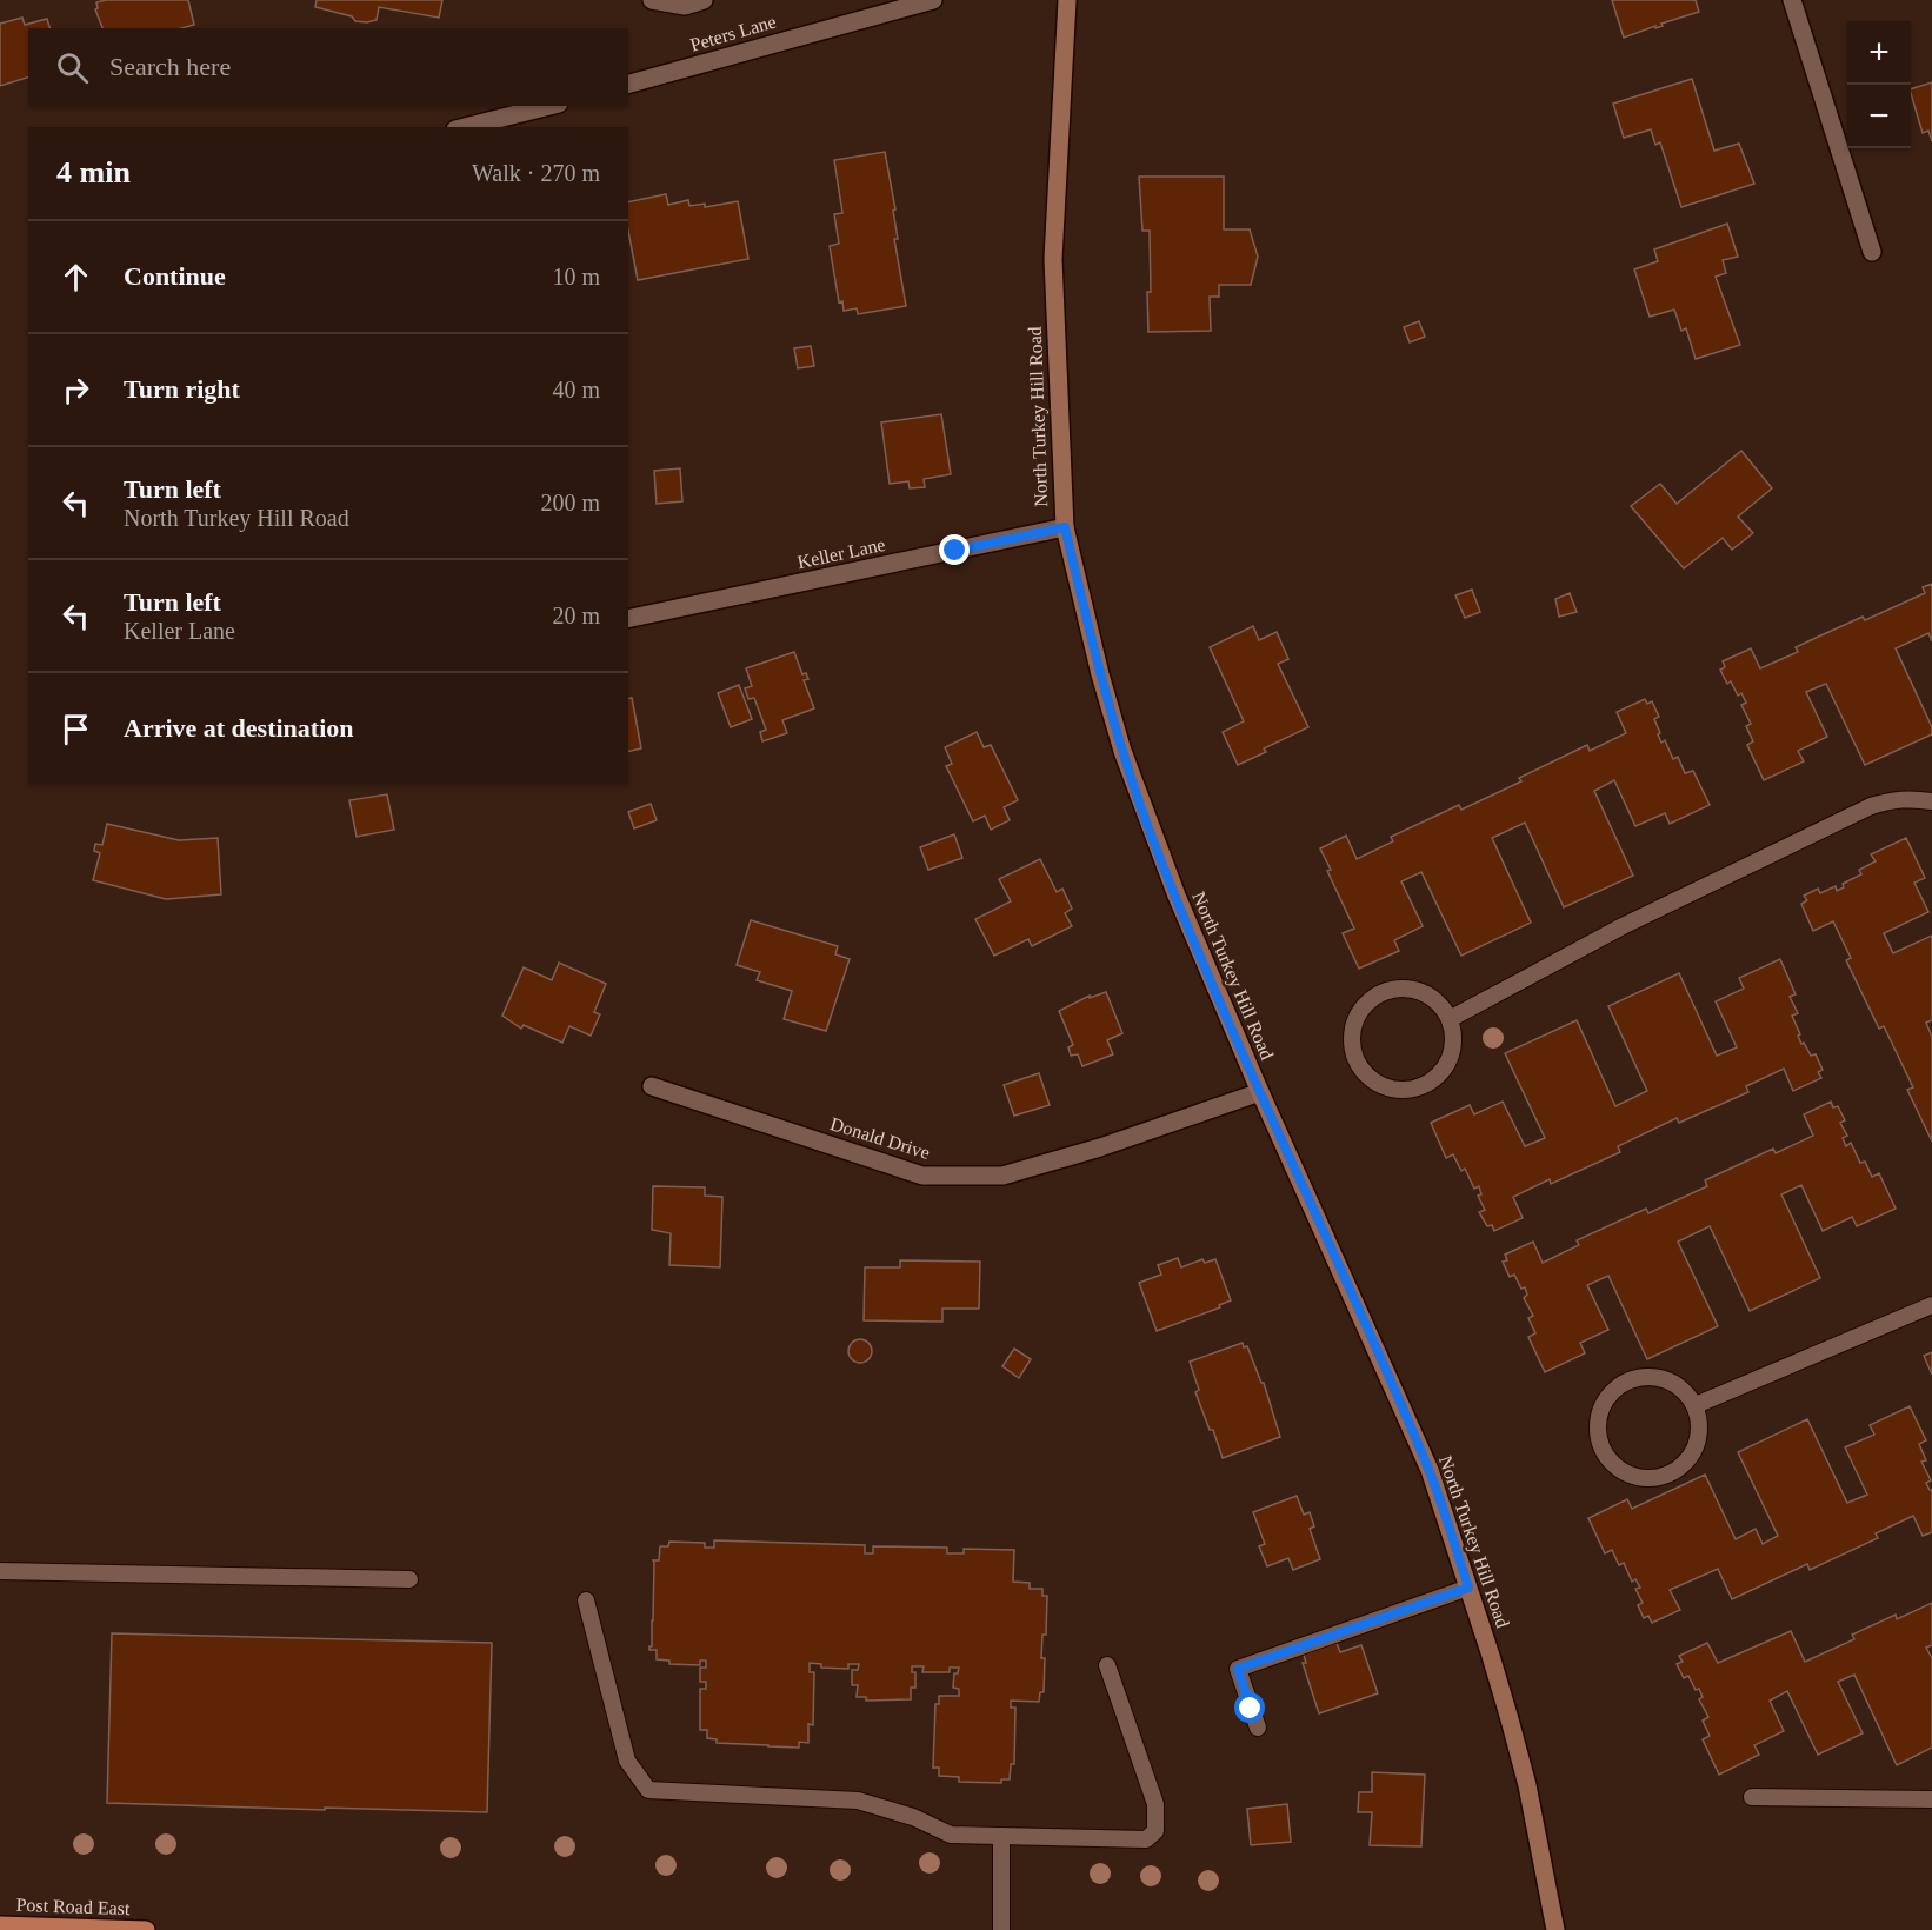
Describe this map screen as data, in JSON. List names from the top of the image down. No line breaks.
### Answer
{"streets":{"main road":["Post Road East"],"street":["Peters Lane","North Turkey Hill Road","Keller Lane","Donald Drive"]},"crossings":[["North Turkey Hill Road","Keller Lane"],["North Turkey Hill Road","Donald Drive"]],"page":{"map_buttons":["+","−"],"search":"Search here","heading":["4 min","Walk · 270 m"],"list":[["Continue","10 m"],["Turn right","40 m"],["Turn left","North Turkey Hill Road","200 m"],["Turn left","Keller Lane","20 m"],"Arrive at destination"]}}
